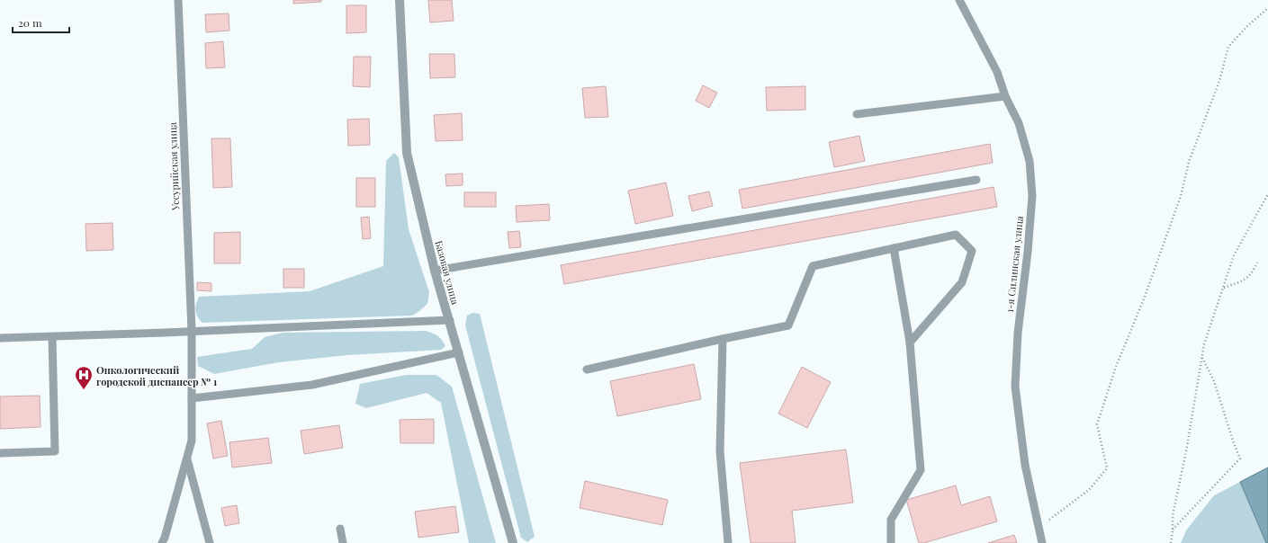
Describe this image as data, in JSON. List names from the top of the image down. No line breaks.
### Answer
{"streets":{"street":["Базовая улица"],"lane":["Уссурийская улица","1-я Силинская улица"]},"places":{"hospital":["Онкологический городской диспансер № 1"]},"scale_bar":"20 m"}
